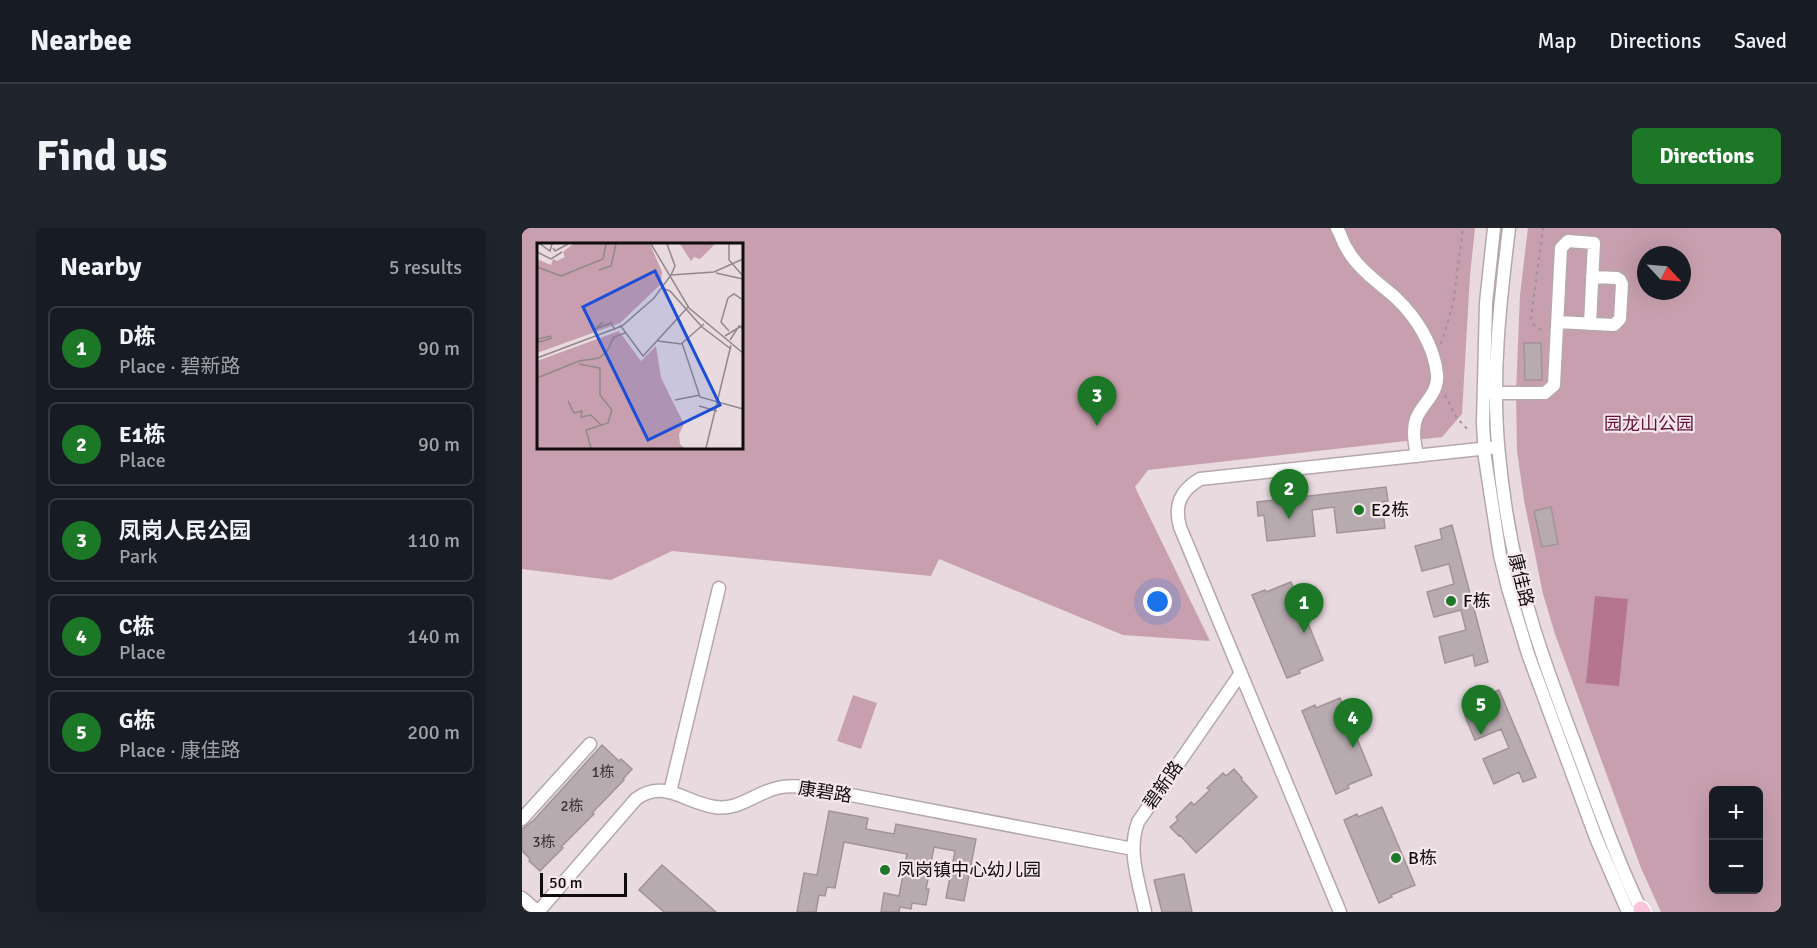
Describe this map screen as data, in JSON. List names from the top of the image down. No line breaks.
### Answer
{"streets":{"street":["康佳路","碧新路","康碧路"]},"crossings":[["碧新路","康碧路"]],"parks":["园龙山公园"],"places":["E2栋","F栋","B栋","凤岗镇中心幼儿园"],"house_numbers":["1栋","2栋","3栋"],"scale_bar":"50 m","north":"bottom right","page":{"header":"Nearbee","nav":["Map","Directions","Saved"],"buttons":"Directions","title":"Find us","heading":["Nearby","5 results"],"list":[{"mark":"1","name":"D栋","note":"Place · 碧新路","value":"90 m"},{"mark":"2","name":"E1栋","note":"Place","value":"90 m"},{"mark":"3","name":"凤岗人民公园","note":"Park","value":"110 m"},{"mark":"4","name":"C栋","note":"Place","value":"140 m"},{"mark":"5","name":"G栋","note":"Place · 康佳路","value":"200 m"}],"pins":["3","2","1","5","4"],"map_buttons":["+","−"],"scale":"50 m"}}
